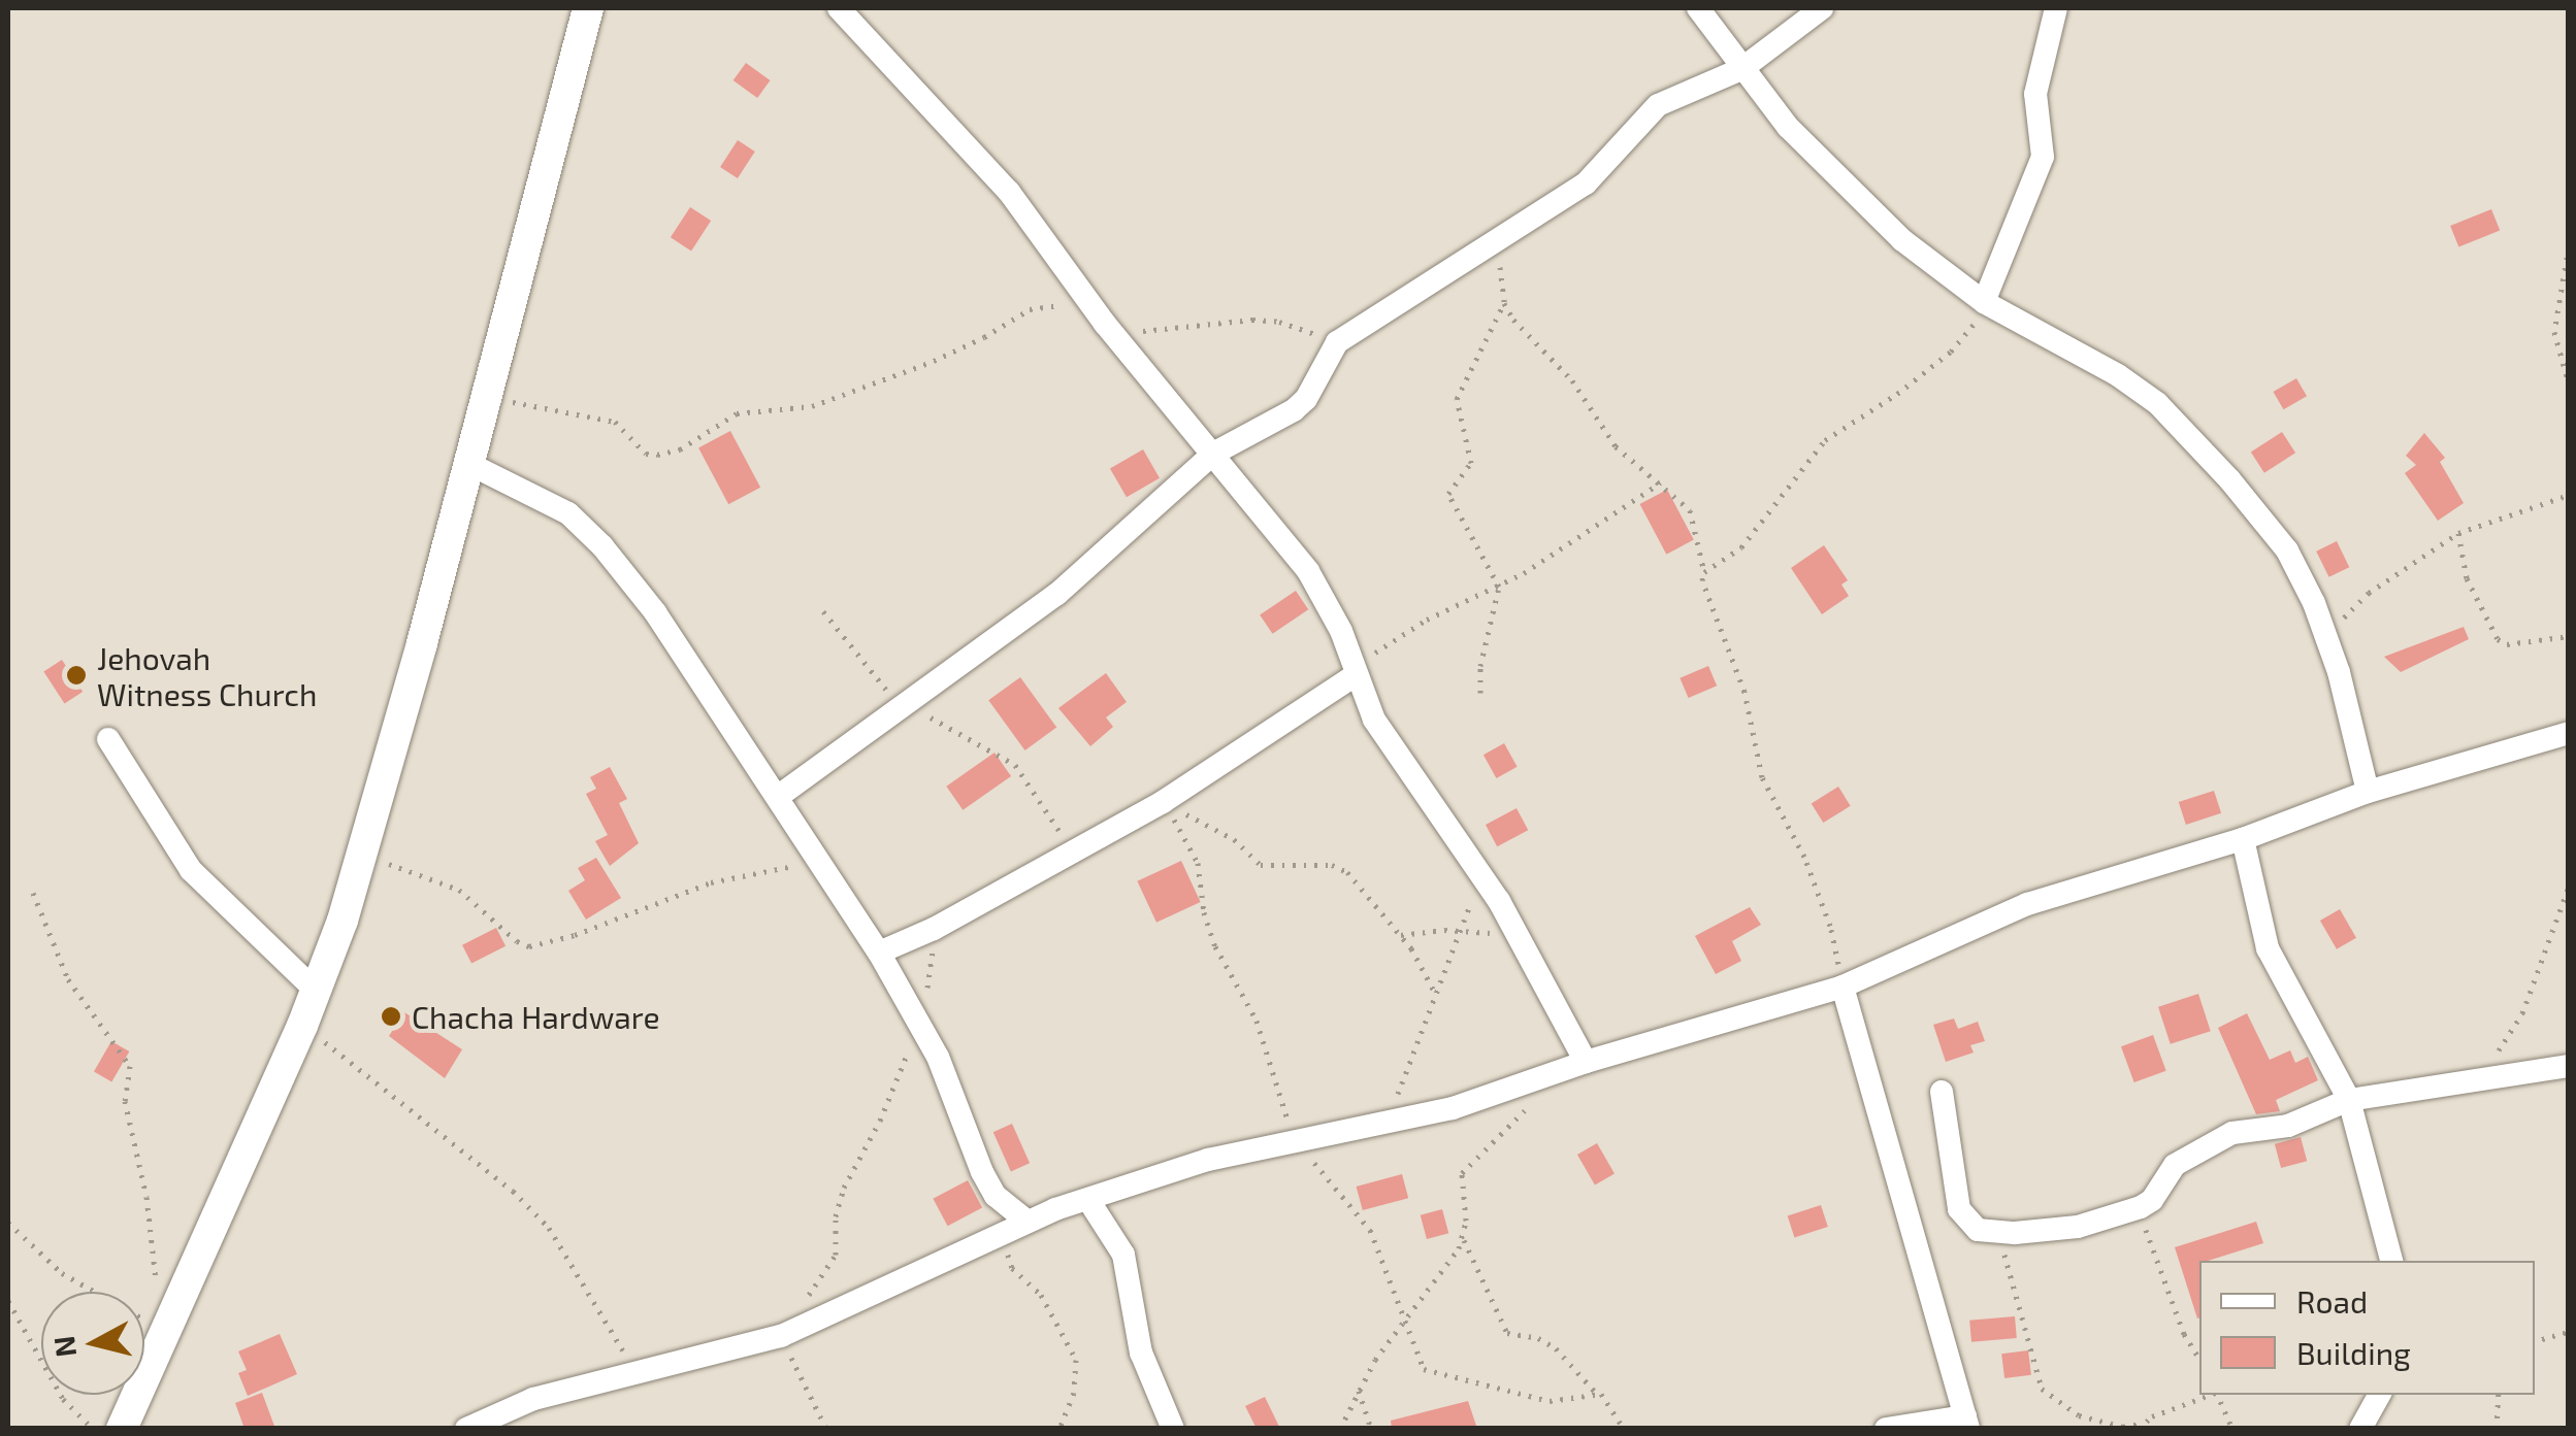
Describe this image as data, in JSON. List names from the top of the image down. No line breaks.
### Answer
{"places":["Jehovah Witness Church","Chacha Hardware"],"legend":["Road","Building"],"north":"left"}
